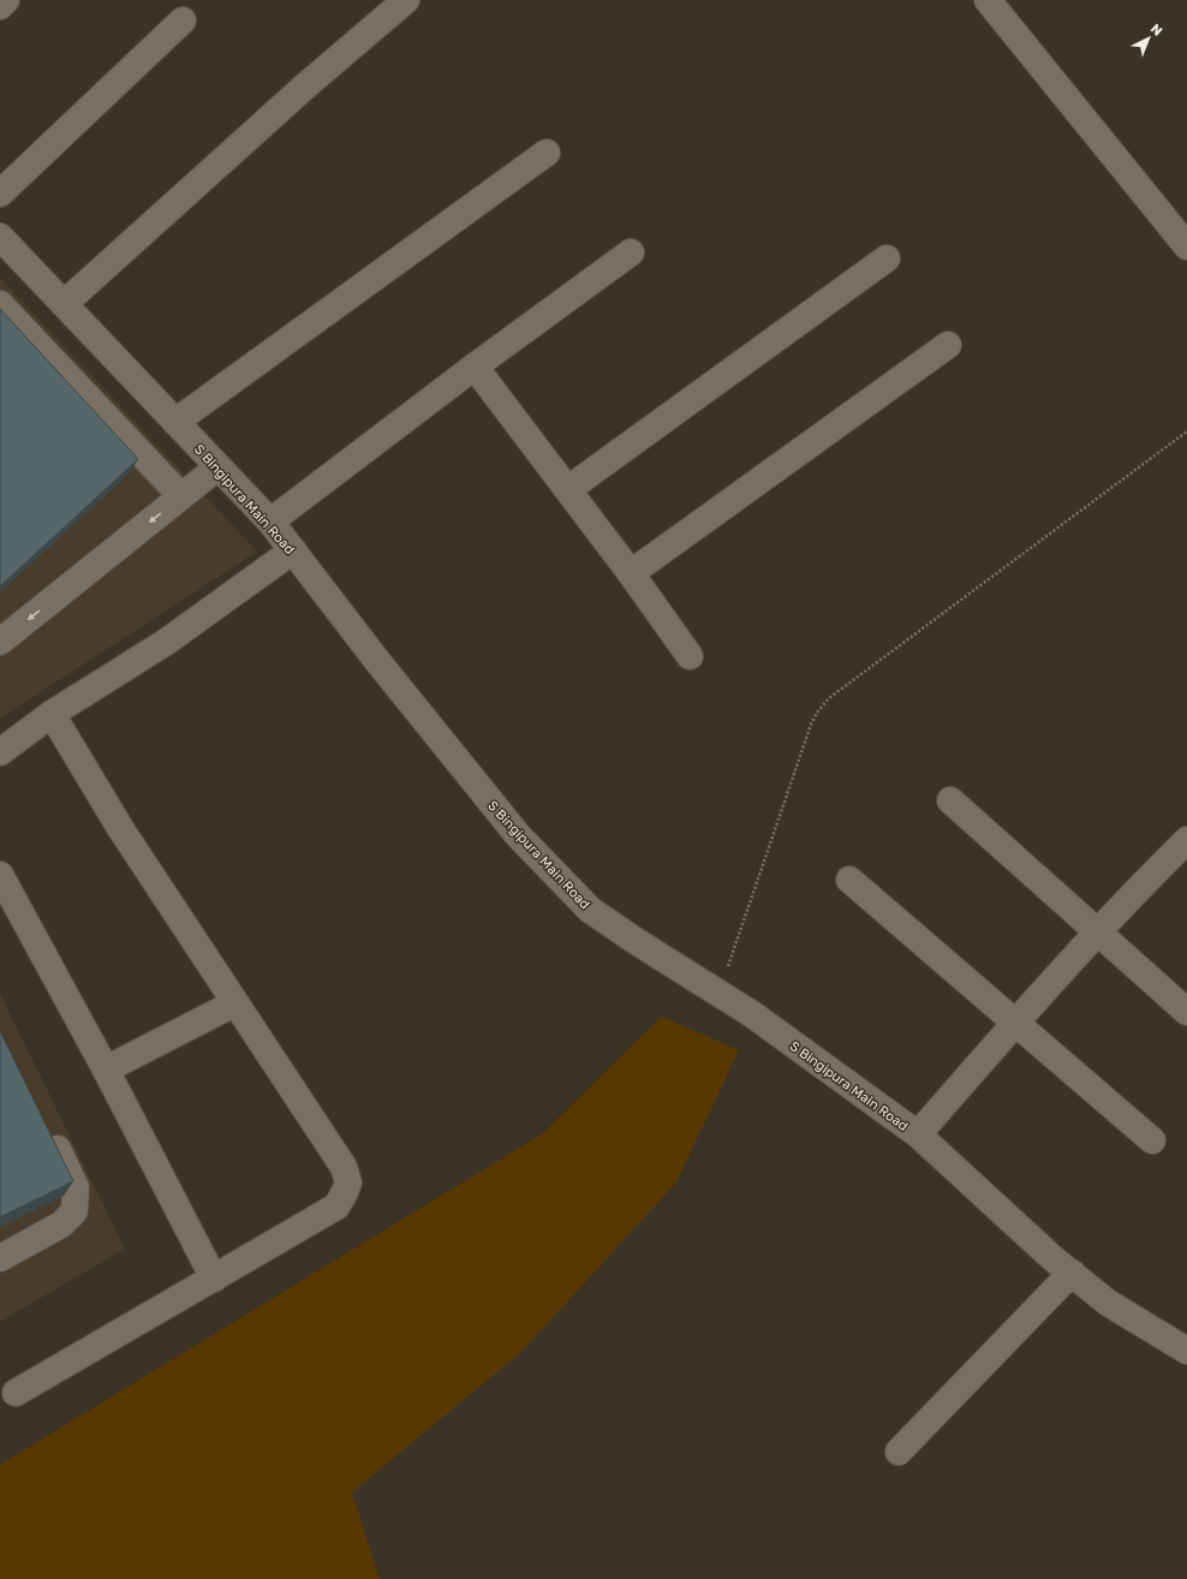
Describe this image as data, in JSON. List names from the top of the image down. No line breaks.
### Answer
{"streets":{"street":["S Bingipura Main Road"]},"north":"top right"}
